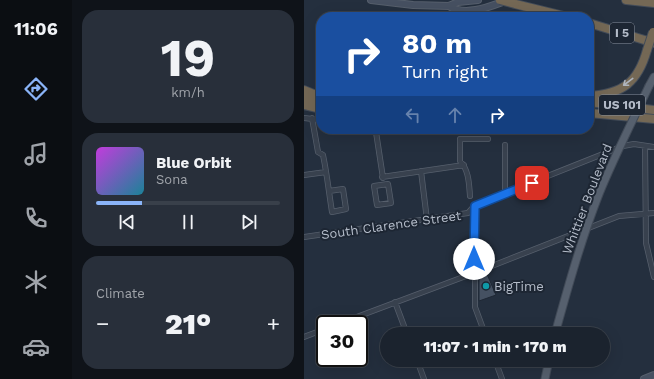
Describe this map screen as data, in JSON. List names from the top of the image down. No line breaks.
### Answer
{"streets":{"highway":["I 5","US 101"],"main road":["Whittier Boulevard"],"street":["South Clarence Street"]},"places":["BigTime"],"page":{"tabs":"11:06","tile":[["19","km/h"],"Climate"],"turn":["80 m","Turn right"],"song":["Blue Orbit","Sona"],"heat":["−","21°","+"],"limit":"30","trip":"11:07 · 1 min · 170 m"}}
